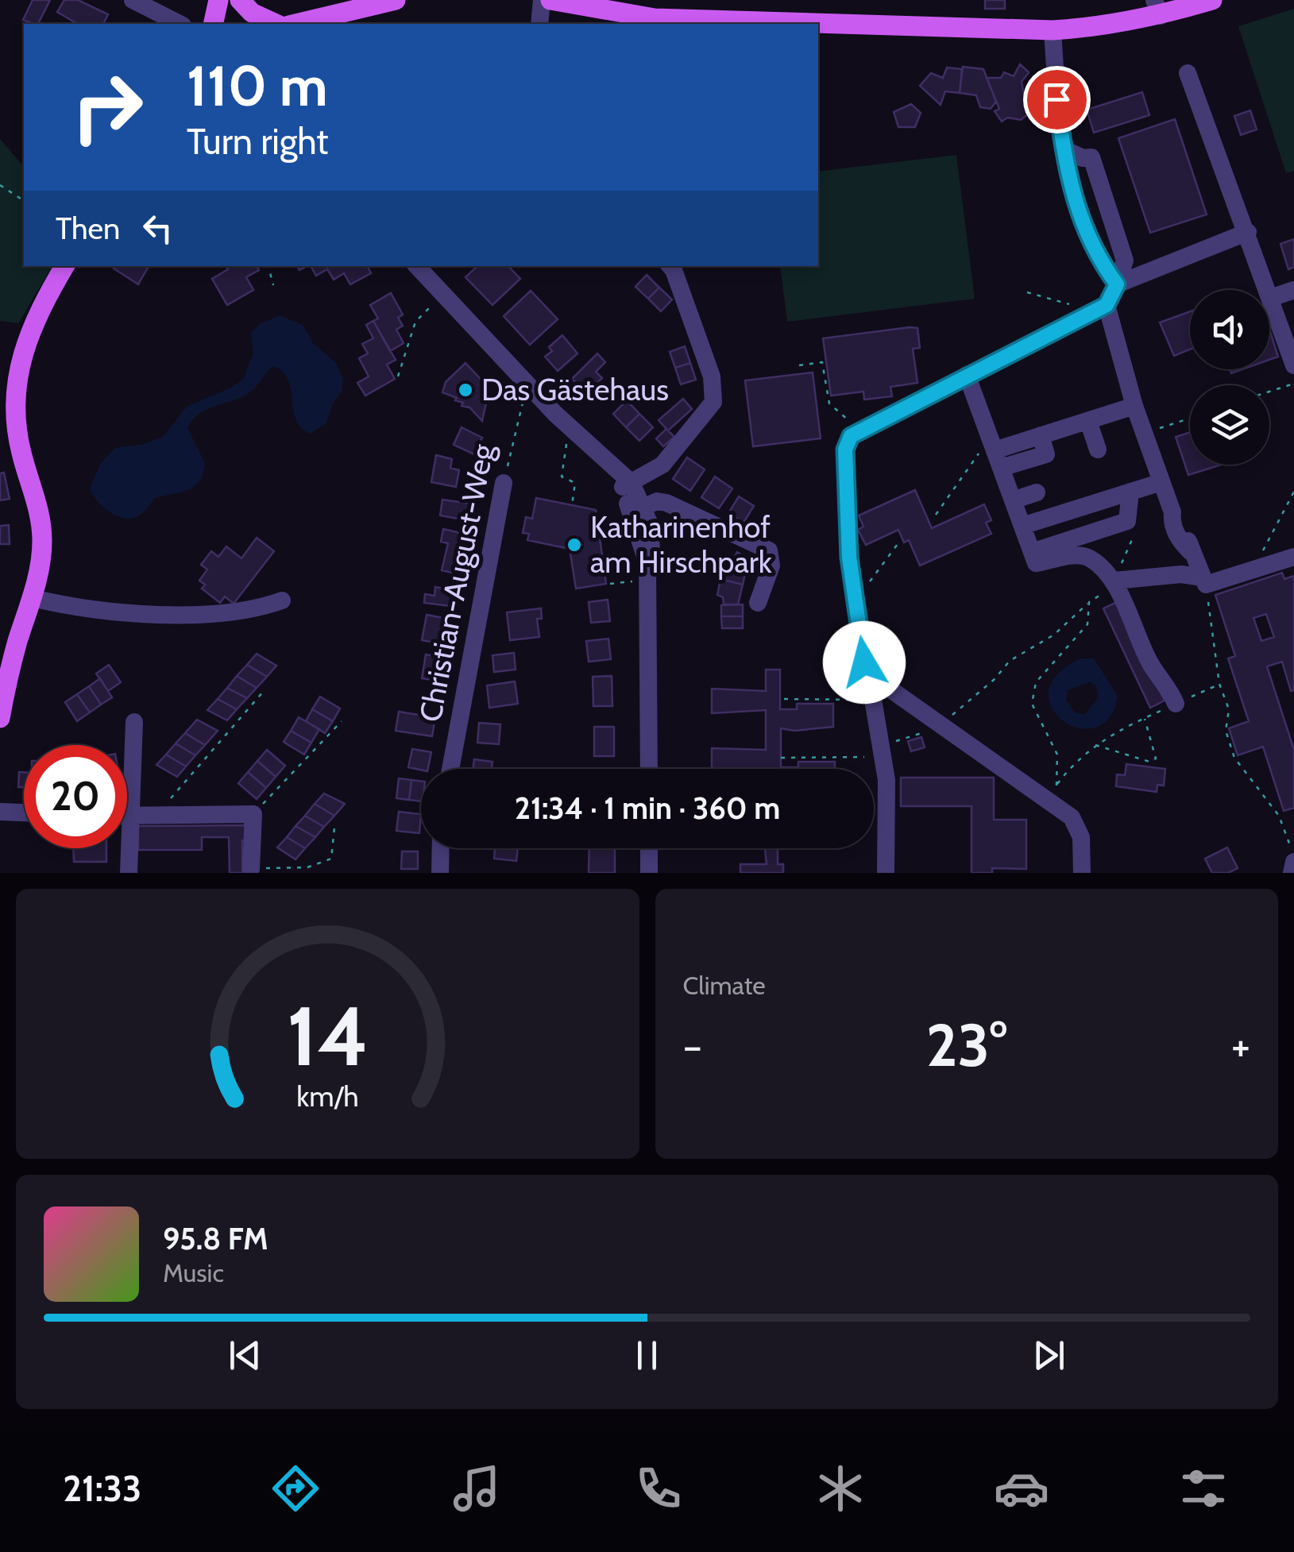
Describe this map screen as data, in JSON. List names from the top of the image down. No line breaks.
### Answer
{"streets":{"street":["Christian-August-Weg"]},"places":["Das Gästehaus","Katharinenhof am Hirschpark"],"page":{"turn":["110 m","Turn right"],"then":"Then","limit":"20","trip":"21:34 · 1 min · 360 m","tile":"Climate","heat":["−","23°","+"],"song":["95.8 FM","Music"],"tabs":"21:33","gauge":["14","km/h"]}}
